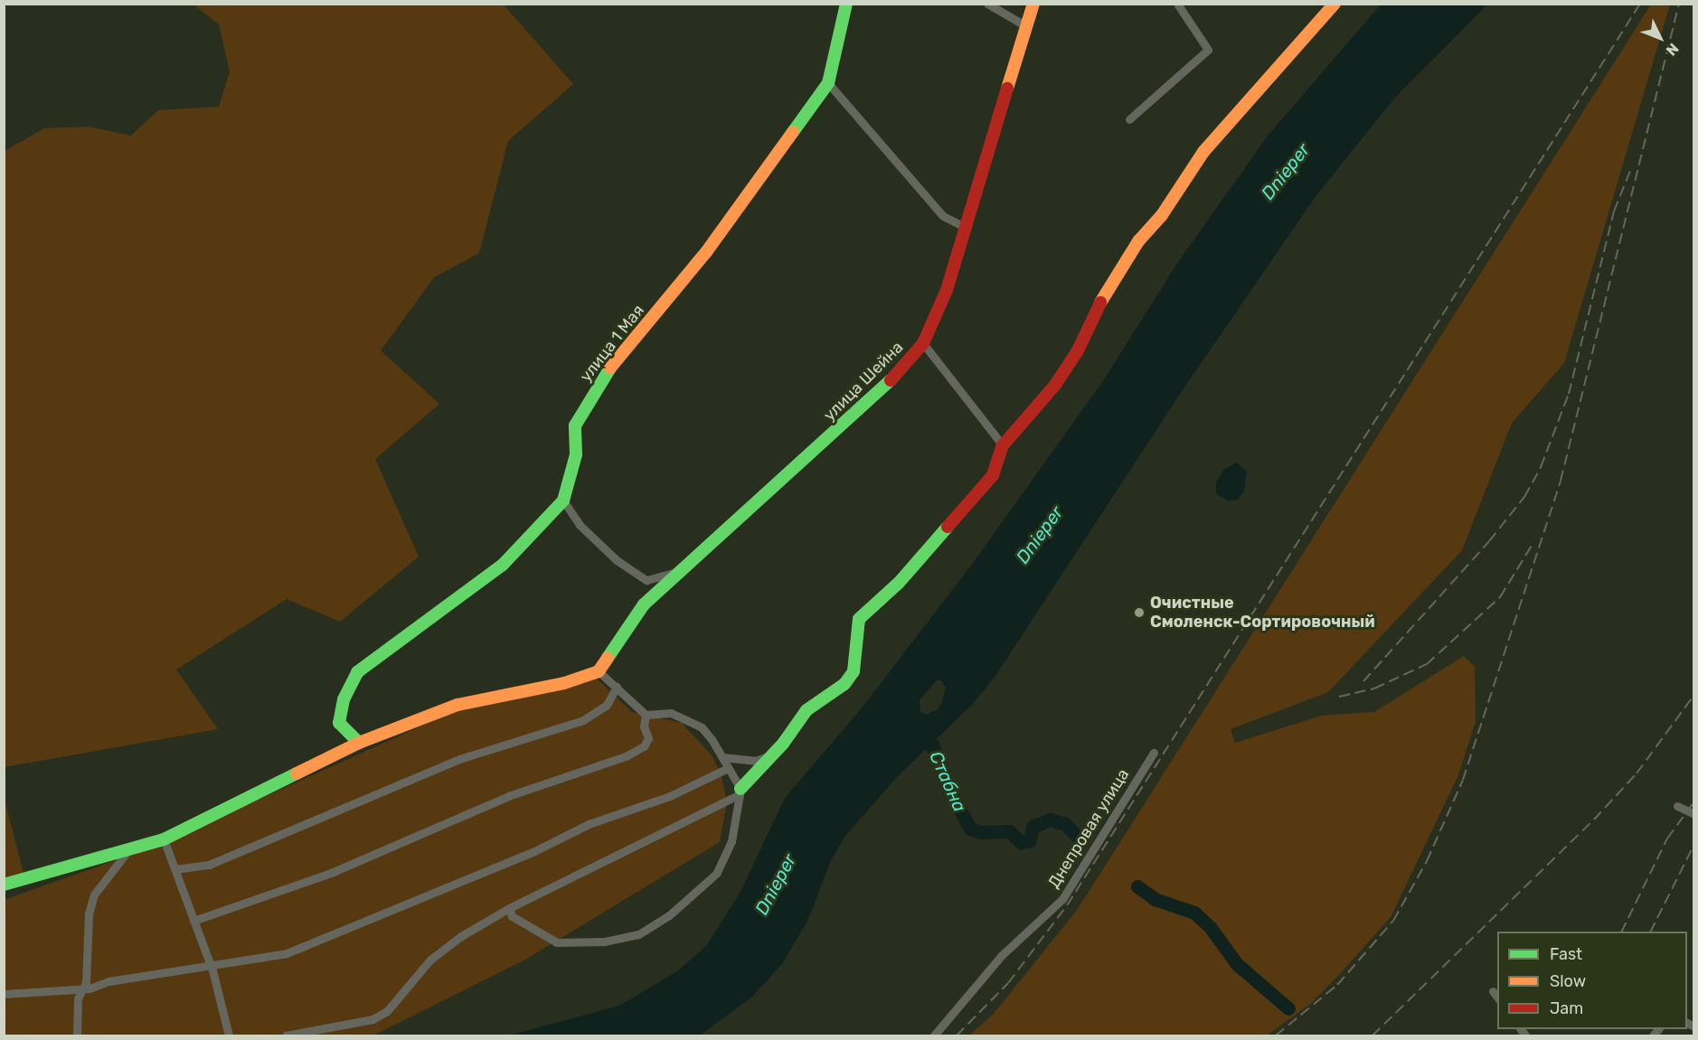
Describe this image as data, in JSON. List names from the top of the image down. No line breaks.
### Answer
{"streets":{"street":["улица 1 Мая","улица Шейна","Днепровая улица"]},"water":["Dnieper","Стабна"],"places":["Очистные Смоленск-Сортировочный"],"legend":["Fast","Slow","Jam"],"north":"bottom right"}
